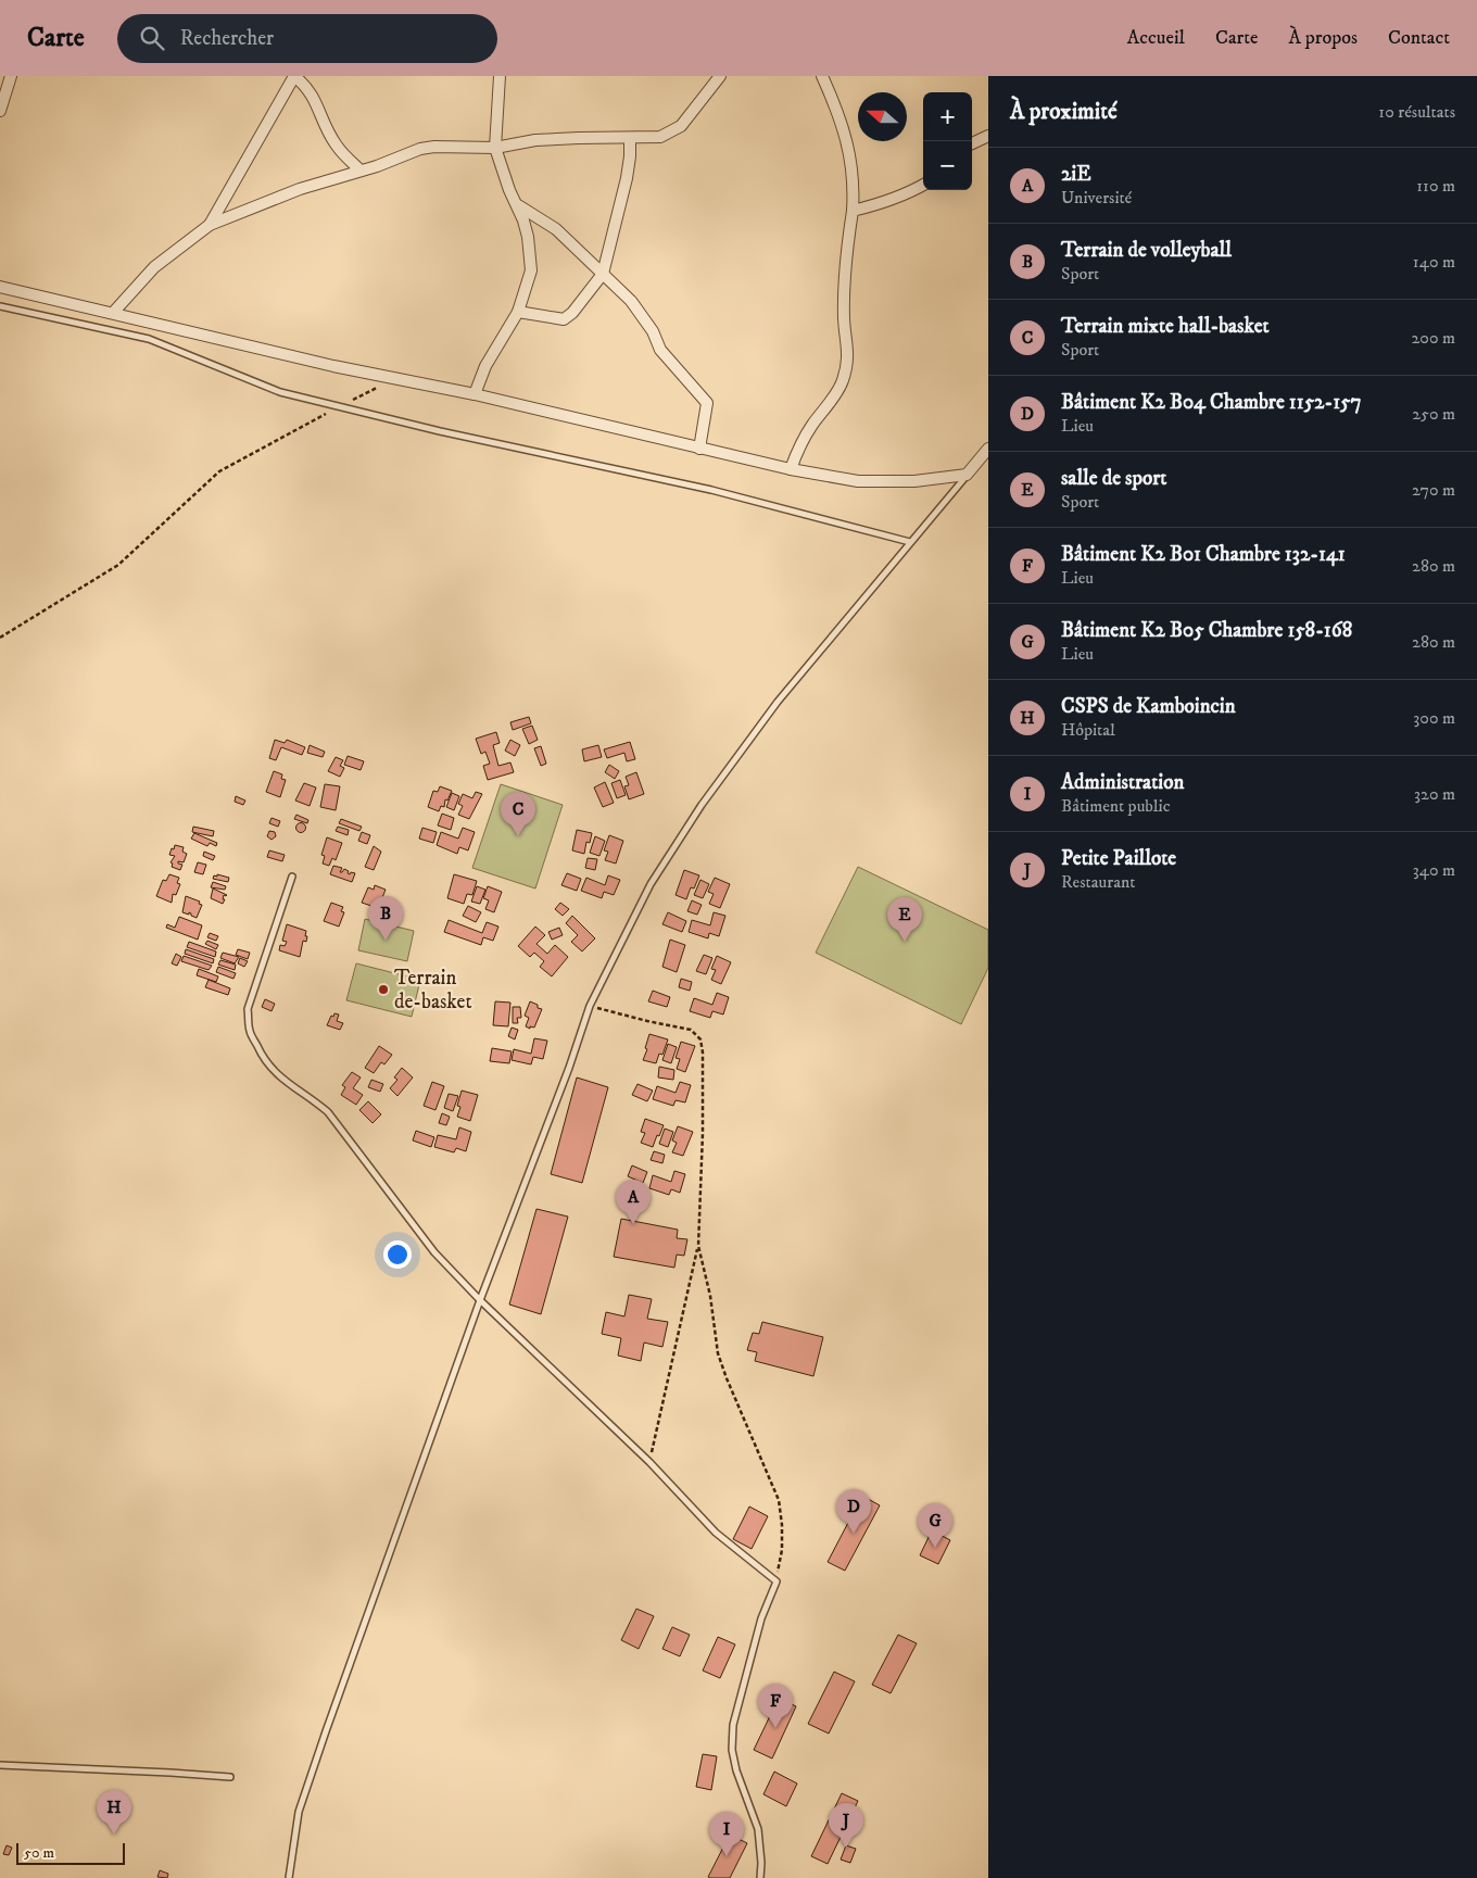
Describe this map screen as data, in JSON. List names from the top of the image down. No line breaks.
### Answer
{"places":["Terrain de-basket"],"scale_bar":"50 m","north":"left","page":{"header":"Carte","search":"Rechercher","nav":["Accueil","Carte","À propos","Contact"],"heading":["À proximité","10 résultats"],"map_buttons":["+","−"],"list":[{"mark":"A","name":"2iE","note":"Université","value":"110 m"},{"mark":"B","name":"Terrain de volleyball","note":"Sport","value":"140 m"},{"mark":"C","name":"Terrain mixte hall-basket","note":"Sport","value":"200 m"},{"mark":"D","name":"Bâtiment K2 B04 Chambre 1152-157","note":"Lieu","value":"250 m"},{"mark":"E","name":"salle de sport","note":"Sport","value":"270 m"},{"mark":"F","name":"Bâtiment K2 B01 Chambre 132-141","note":"Lieu","value":"280 m"},{"mark":"G","name":"Bâtiment K2 B05 Chambre 158-168","note":"Lieu","value":"280 m"},{"mark":"H","name":"CSPS de Kamboincin","note":"Hôpital","value":"300 m"},{"mark":"I","name":"Administration","note":"Bâtiment public","value":"320 m"},{"mark":"J","name":"Petite Paillote","note":"Restaurant","value":"340 m"}],"pins":["C","B","E","A","D","G","F","H","J","I"],"scale":"50 m"}}
